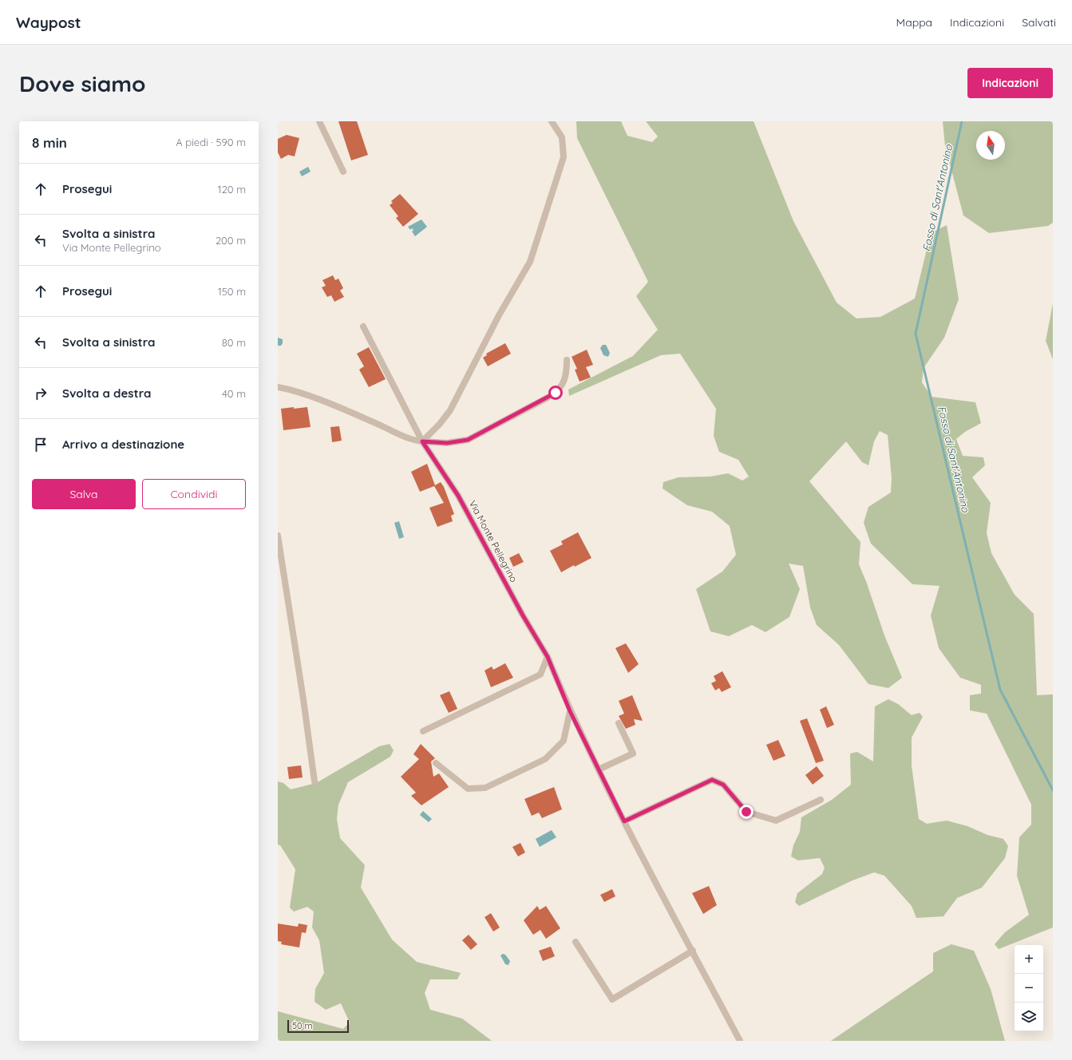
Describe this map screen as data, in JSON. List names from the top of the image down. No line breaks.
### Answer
{"streets":{"street":["Via Monte Pellegrino"]},"water":["Fosso di Sant'Antonino"],"scale_bar":"50 m","north":"top","page":{"header":"Waypost","nav":["Mappa","Indicazioni","Salvati"],"buttons":["Indicazioni",["Salva","Condividi"]],"title":"Dove siamo","heading":["8 min","A piedi · 590 m"],"list":[["Prosegui","120 m"],["Svolta a sinistra","Via Monte Pellegrino","200 m"],["Prosegui","150 m"],["Svolta a sinistra","80 m"],["Svolta a destra","40 m"],"Arrivo a destinazione"],"map_buttons":["+","−"],"scale":"50 m"}}
